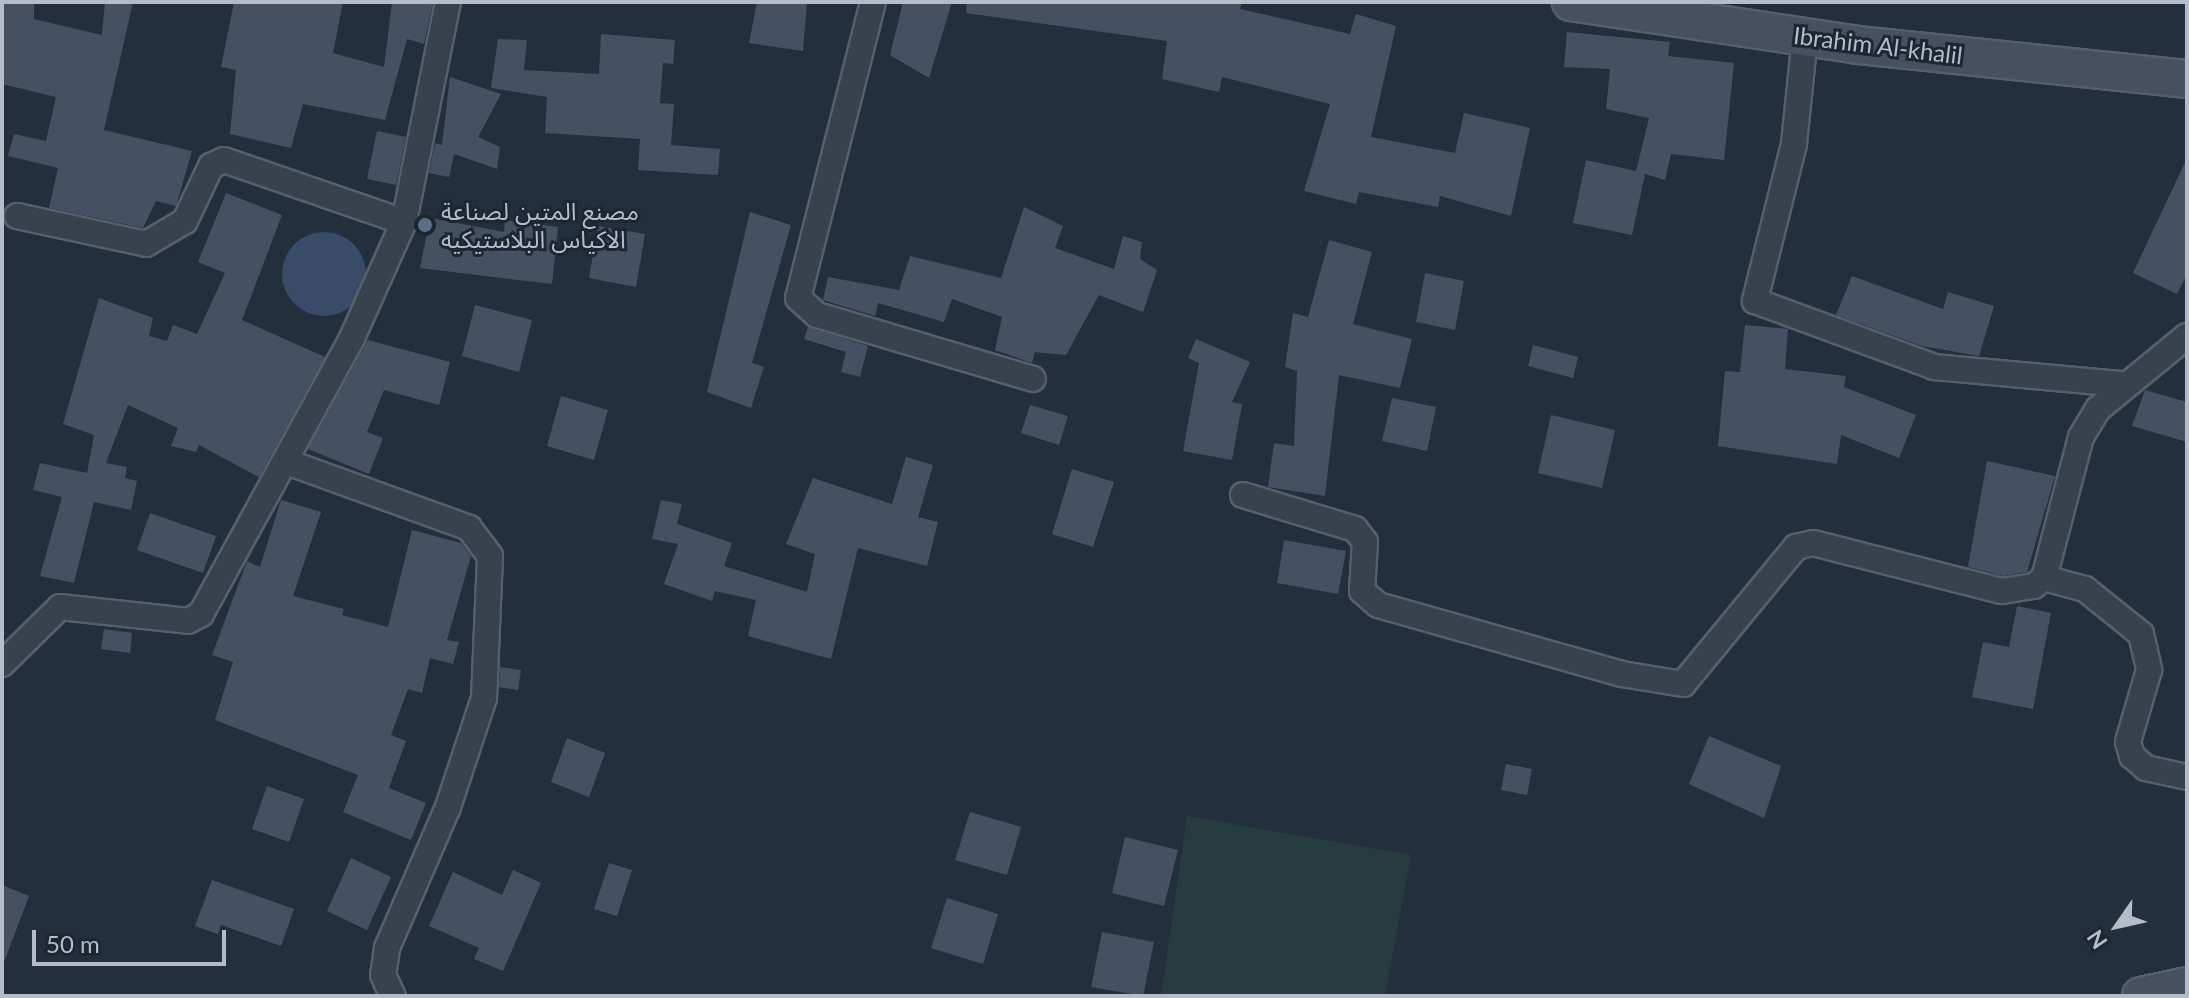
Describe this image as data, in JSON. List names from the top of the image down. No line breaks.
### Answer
{"streets":{"street":["Ibrahim Al-khalil"]},"places":["مصنع المتين لصناعة الاكياس البلاستيكيه"],"scale_bar":"50 m","north":"bottom left"}
